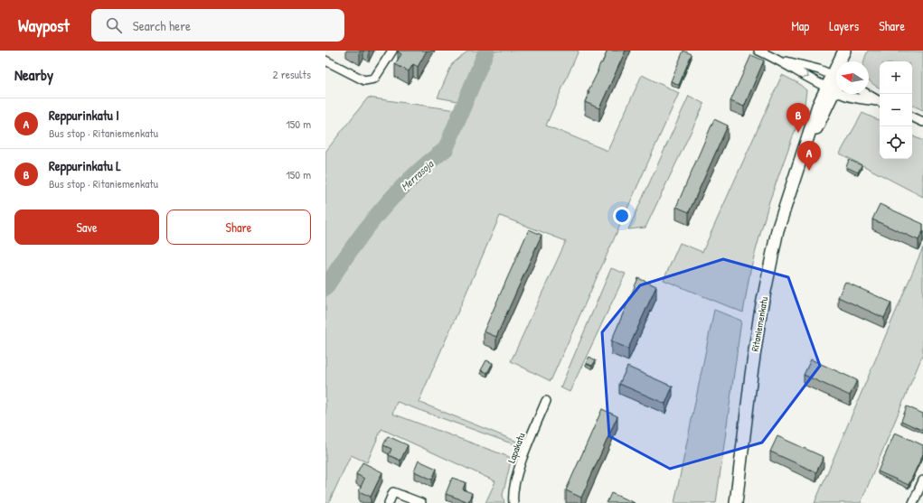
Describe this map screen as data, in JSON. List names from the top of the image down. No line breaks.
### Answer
{"streets":{"street":["Ritaniemenkatu","Lapakatu"]},"water":["Merrasoja"],"north":"left","page":{"header":"Waypost","search":"Search here","nav":["Map","Layers","Share"],"heading":["Nearby","2 results"],"map_buttons":["+","−"],"list":[{"mark":"A","name":"Reppurinkatu I","note":"Bus stop · Ritaniemenkatu","value":"150 m"},{"mark":"B","name":"Reppurinkatu L","note":"Bus stop · Ritaniemenkatu","value":"150 m"}],"pins":["B","A"],"buttons":["Save","Share"]}}
